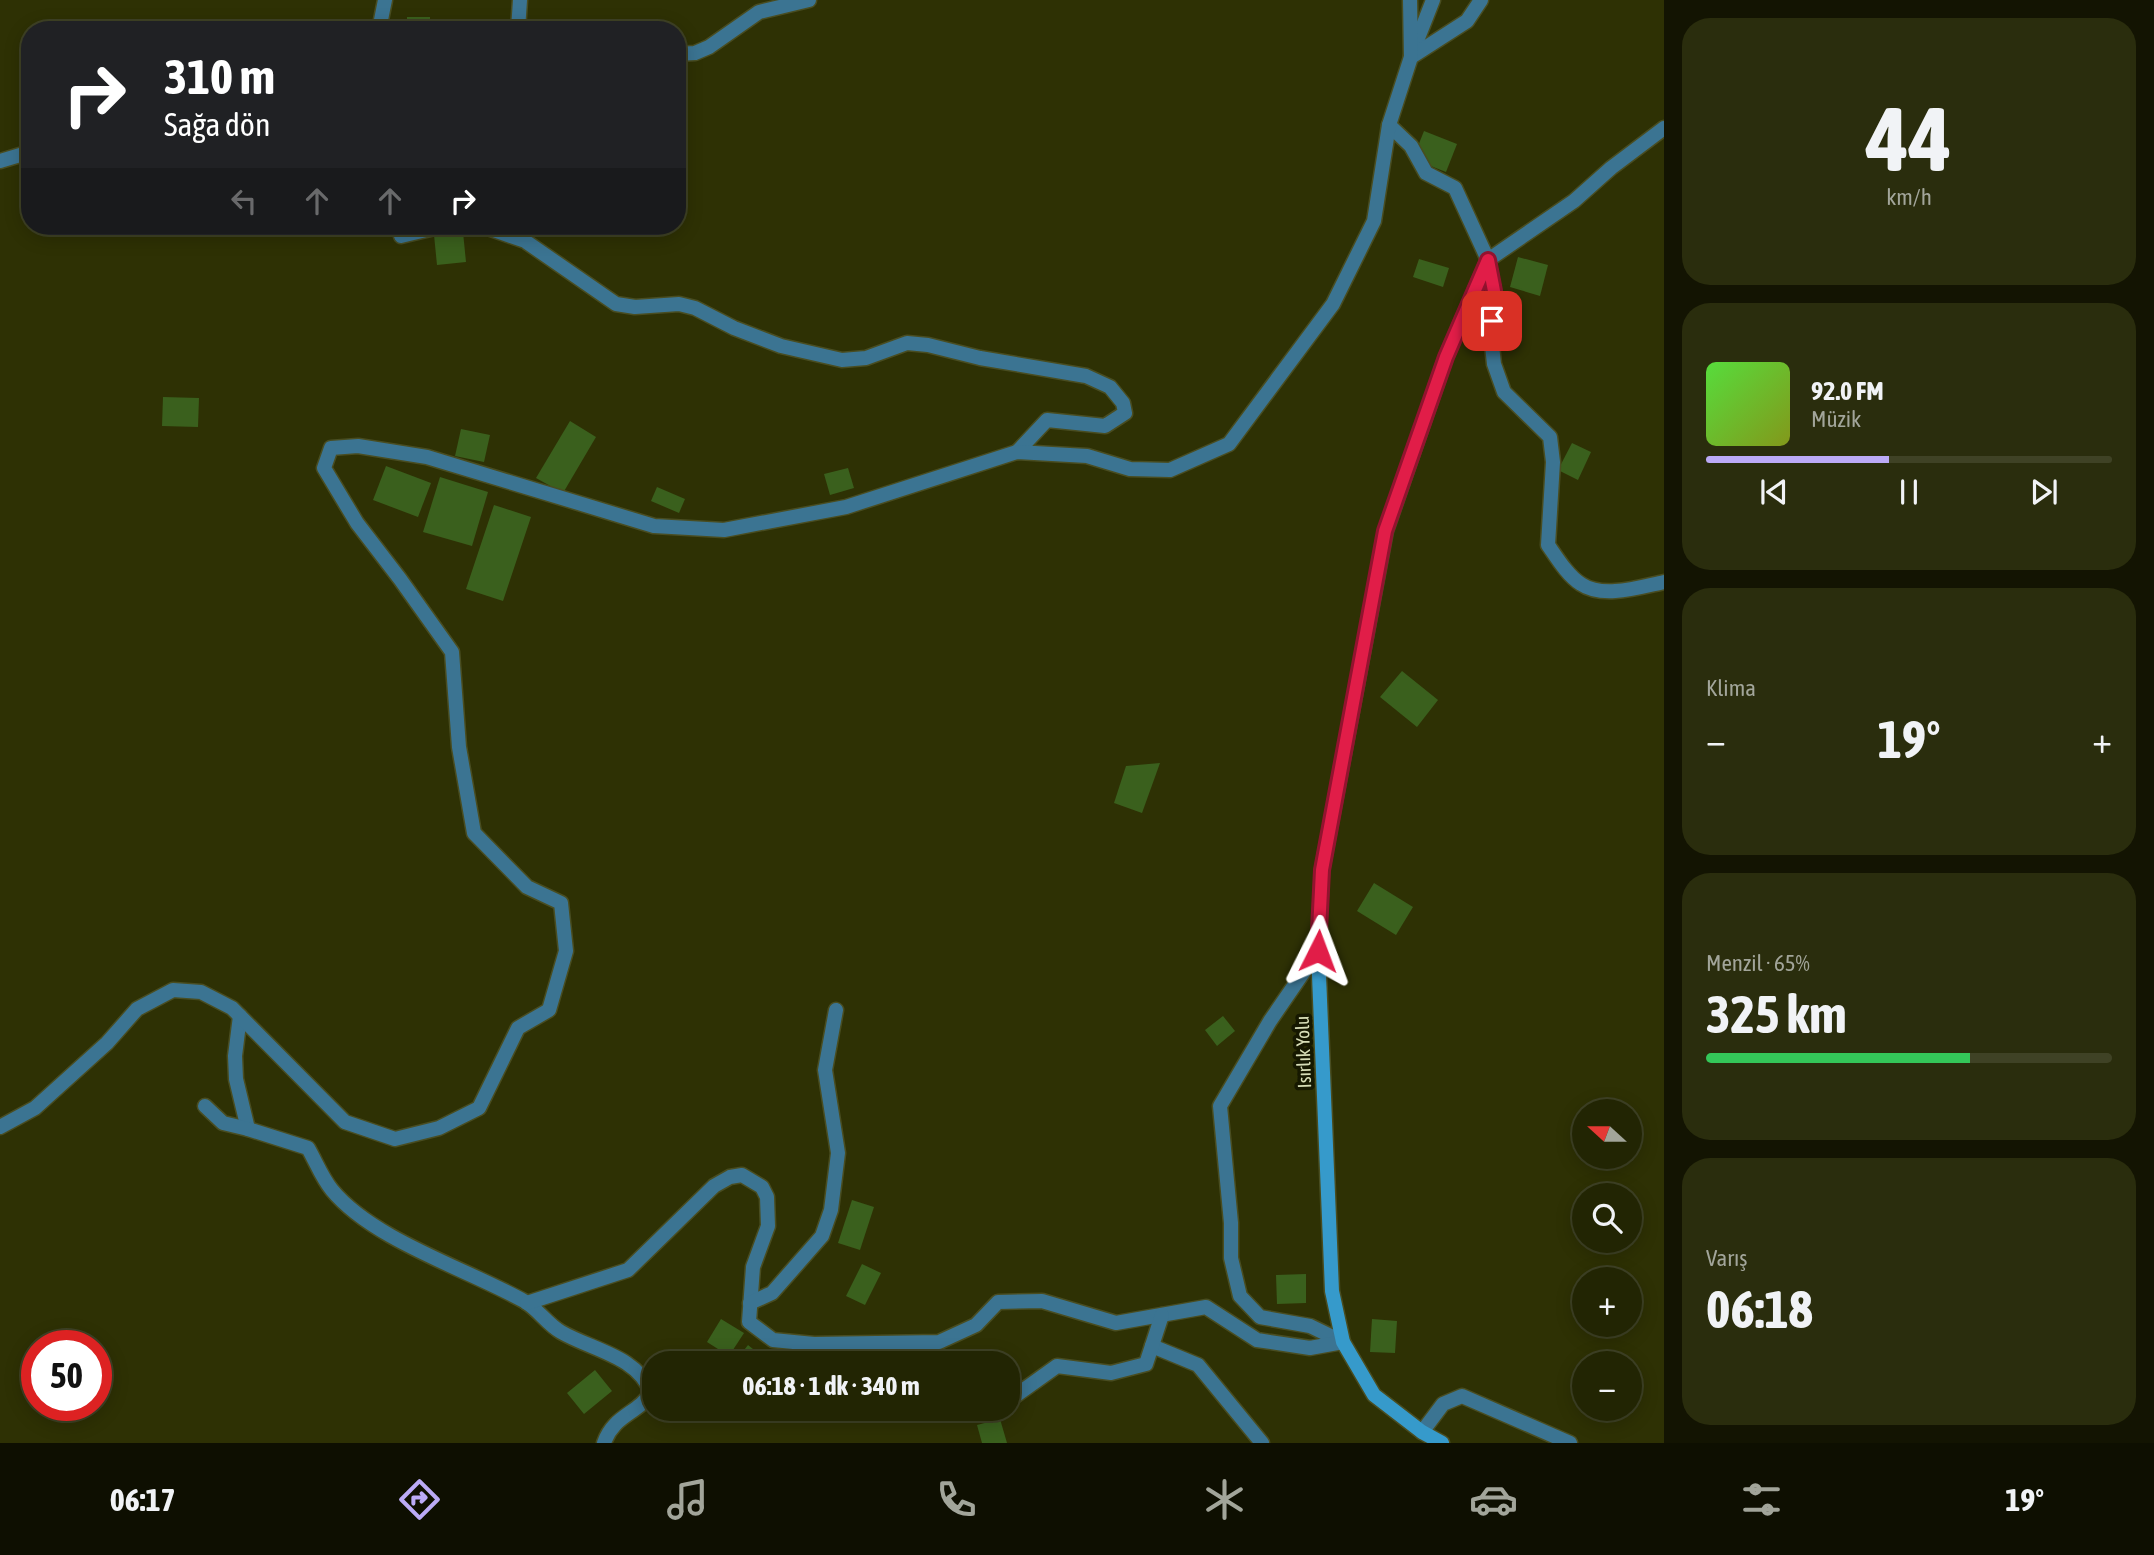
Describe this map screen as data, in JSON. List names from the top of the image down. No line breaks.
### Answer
{"streets":{"main road":["Isırlık Yolu"]},"north":"left","page":{"tile":[["44","km/h"],"Klima",["Menzil · 65%","325 km"],["Varış","06:18"]],"turn":["310 m","Sağa dön"],"song":["92.0 FM","Müzik"],"heat":["−","19°","+"],"map_buttons":["+","−"],"limit":"50","trip":"06:18 · 1 dk · 340 m","tabs":["06:17","19°"]}}
